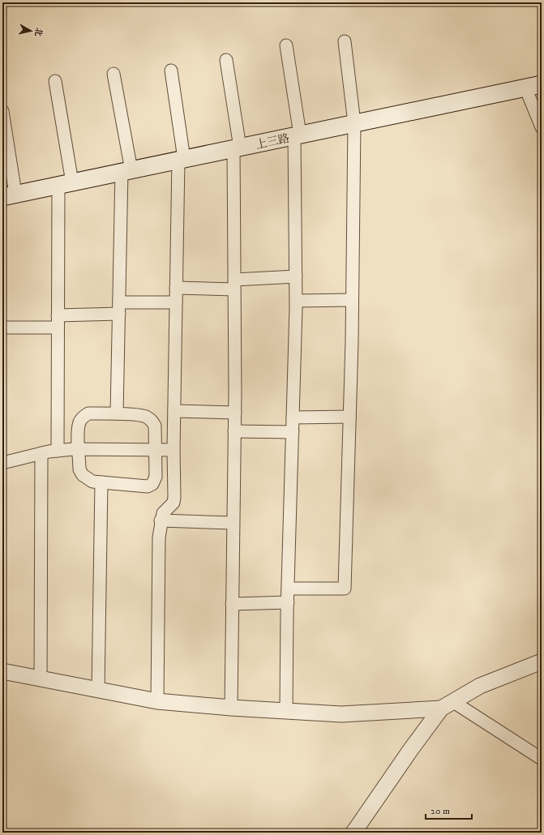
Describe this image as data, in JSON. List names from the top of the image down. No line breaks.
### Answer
{"streets":{"main road":["上三路"]},"scale_bar":"20 m","north":"right"}
